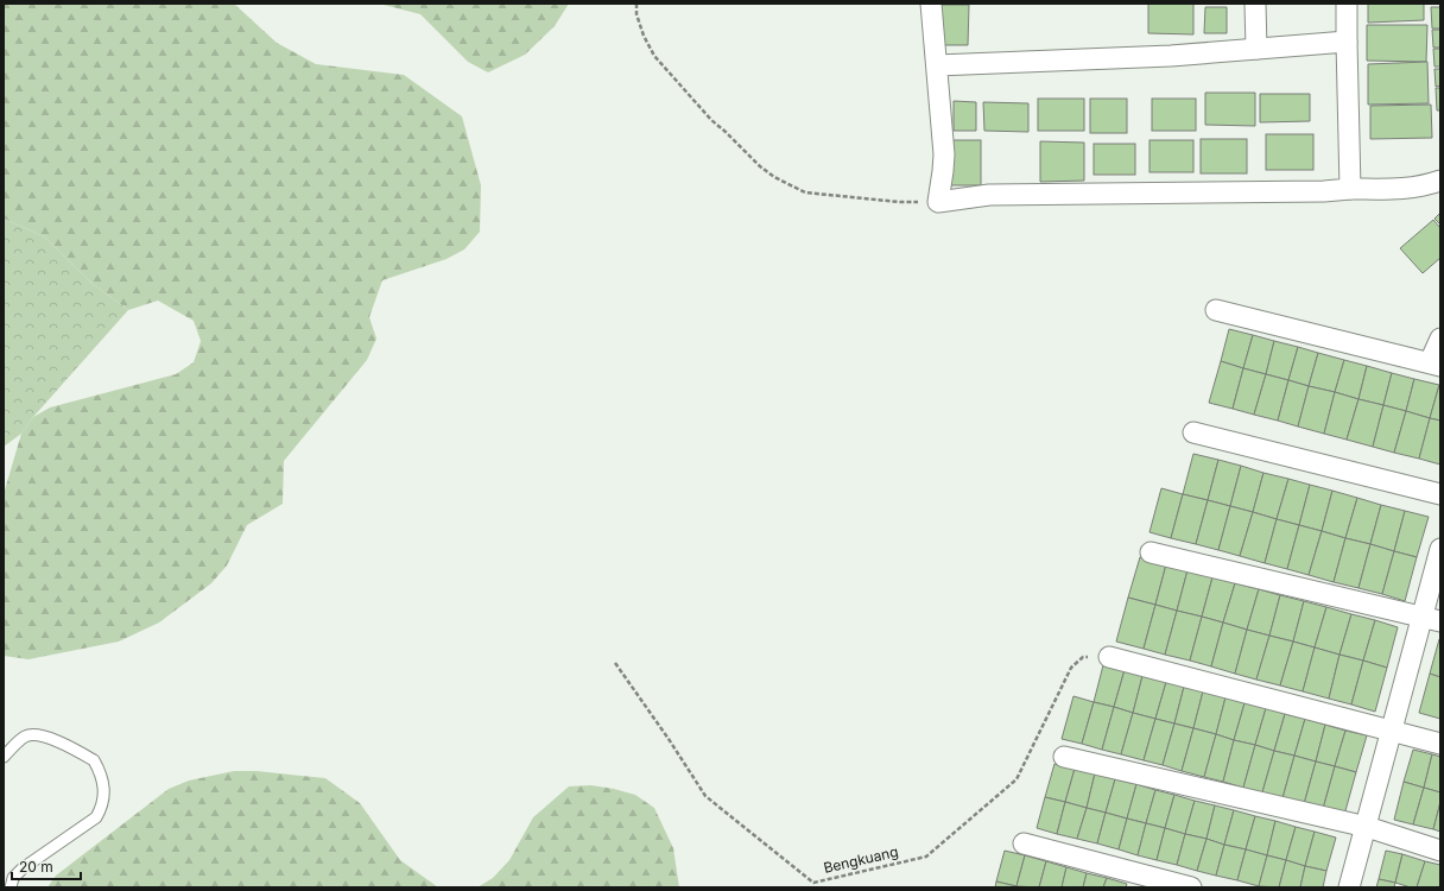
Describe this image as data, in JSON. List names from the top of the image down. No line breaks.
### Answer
{"streets":{"path":["Bengkuang"]},"scale_bar":"20 m"}
